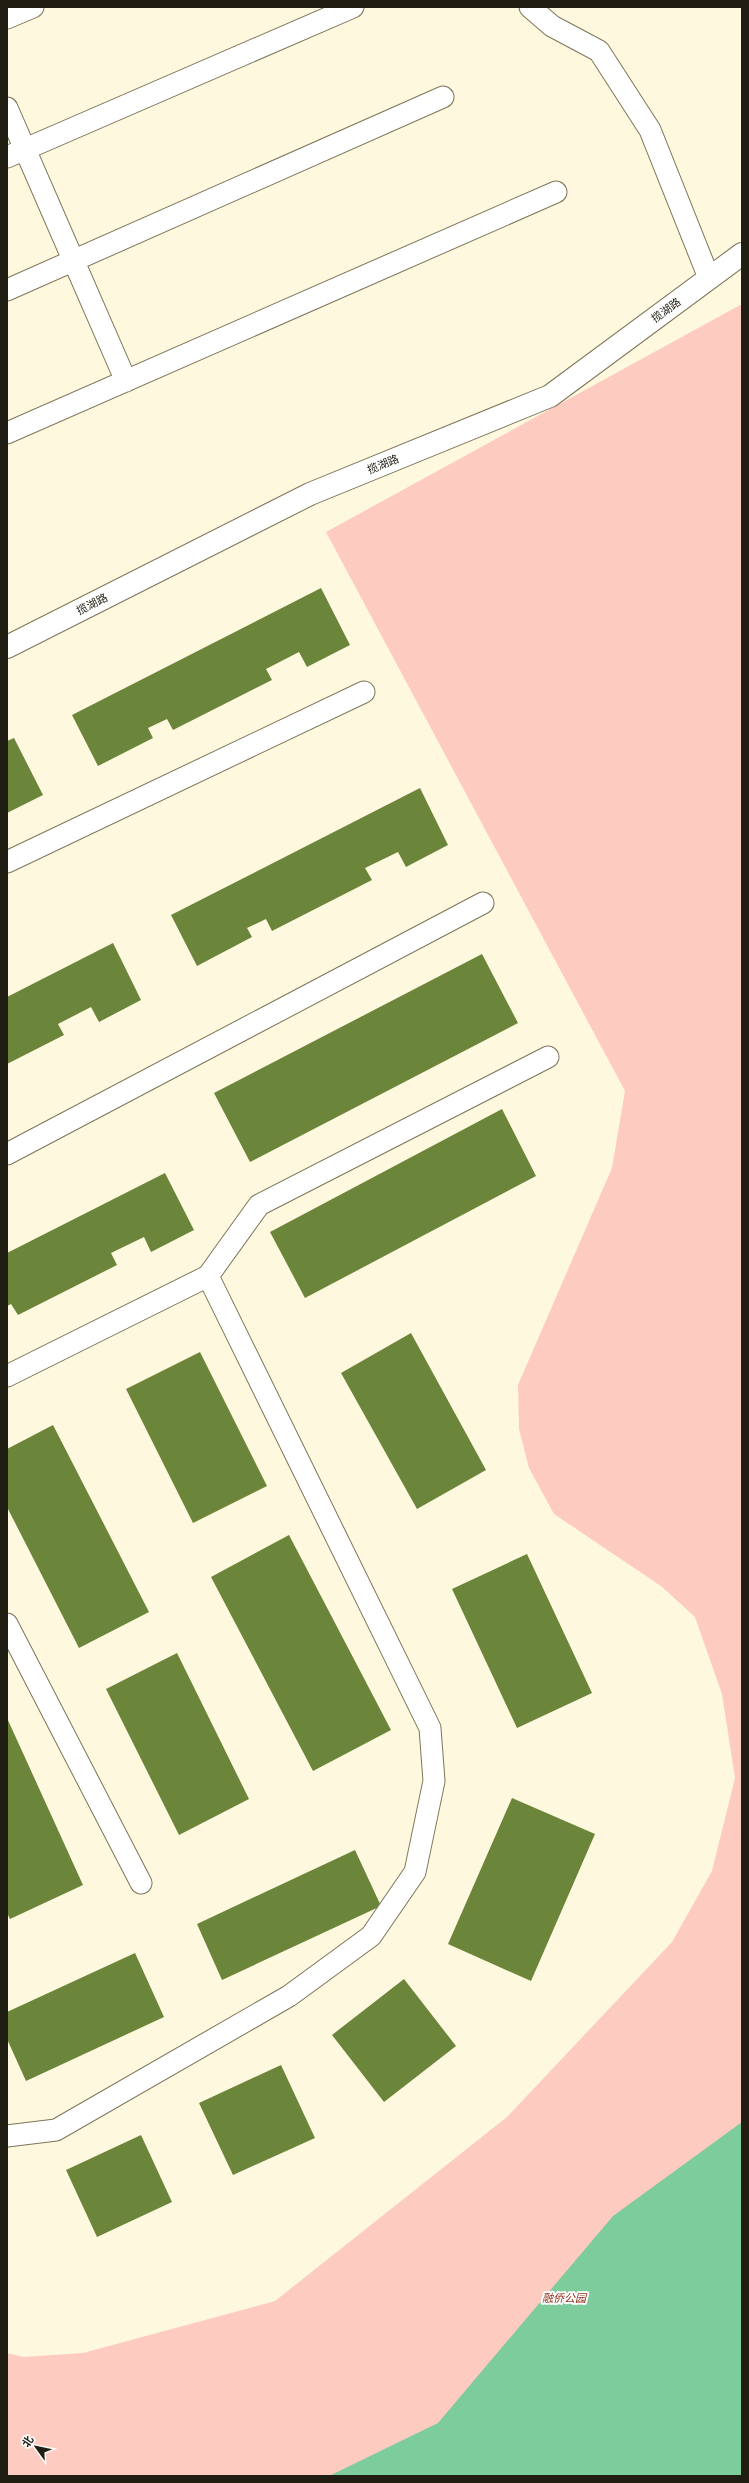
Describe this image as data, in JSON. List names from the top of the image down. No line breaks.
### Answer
{"streets":{"street":["揽湖路"]},"parks":["融侨公园"],"north":"top left"}
